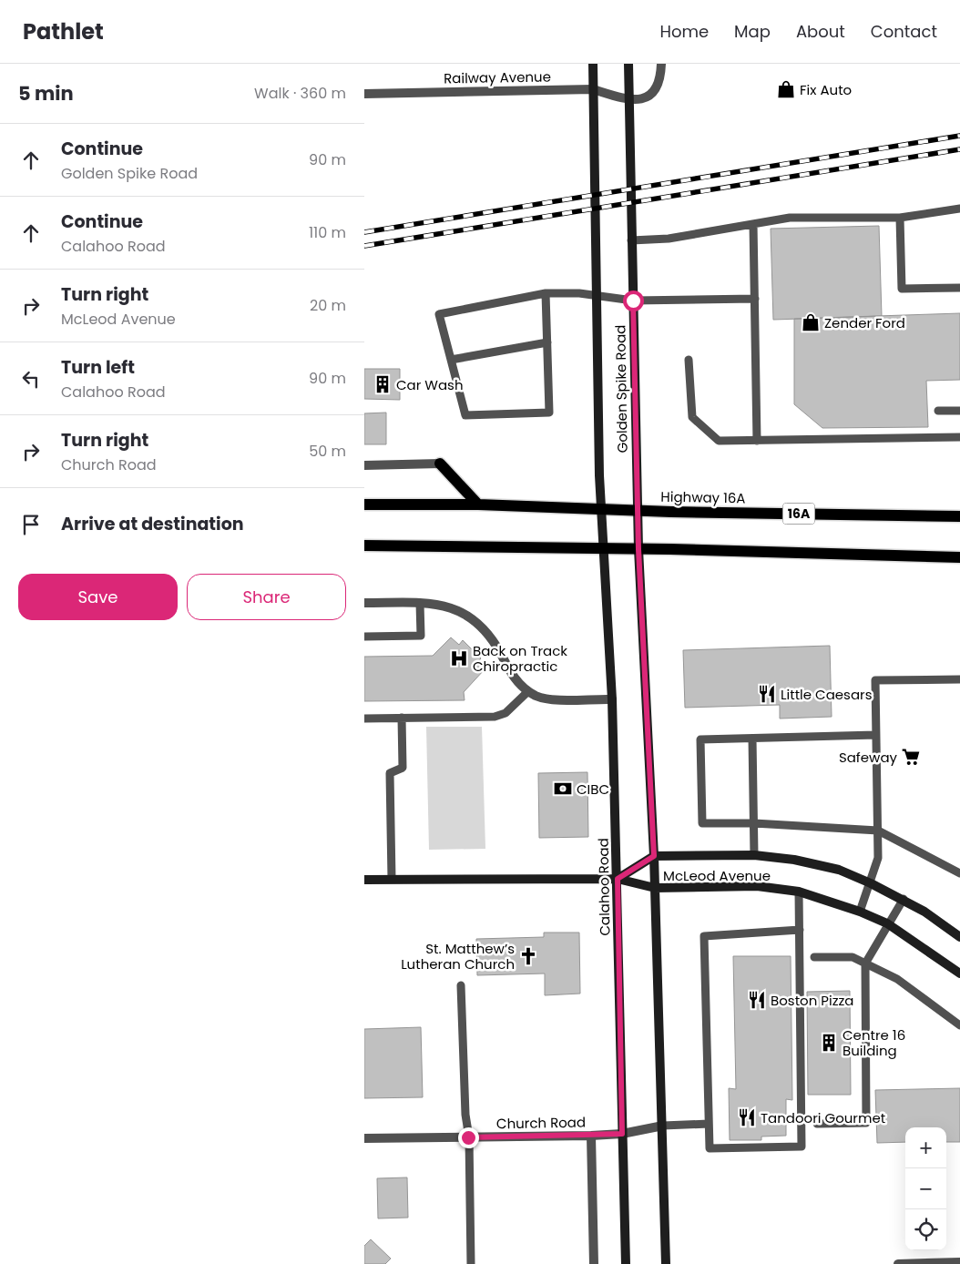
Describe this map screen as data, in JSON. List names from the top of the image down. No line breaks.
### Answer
{"streets":{"main road":["Golden Spike Road","Highway 16A","16A","McLeod Avenue","Calahoo Road"],"street":["Railway Avenue","Church Road"]},"crossings":[["Railway Avenue","Golden Spike Road"],["Golden Spike Road","Highway 16A"],["Golden Spike Road","Calahoo Road"],["Highway 16A","Calahoo Road"],["McLeod Avenue","Calahoo Road"],["Calahoo Road","Church Road"]],"places":{"shop":["Fix Auto","Zender Ford"],"building":["Car Wash","Centre 16 Building"],"hospital":["Back on Track Chiropractic"],"restaurant":["Little Caesars","Boston Pizza","Tandoori Gourmet"],"supermarket":["Safeway"],"bank":["CIBC"],"church":["St. Matthew’s Lutheran Church"]},"page":{"header":"Pathlet","nav":["Home","Map","About","Contact"],"heading":["5 min","Walk · 360 m"],"list":[["Continue","Golden Spike Road","90 m"],["Continue","Calahoo Road","110 m"],["Turn right","McLeod Avenue","20 m"],["Turn left","Calahoo Road","90 m"],["Turn right","Church Road","50 m"],"Arrive at destination"],"buttons":["Save","Share"],"map_buttons":["+","−"]}}
